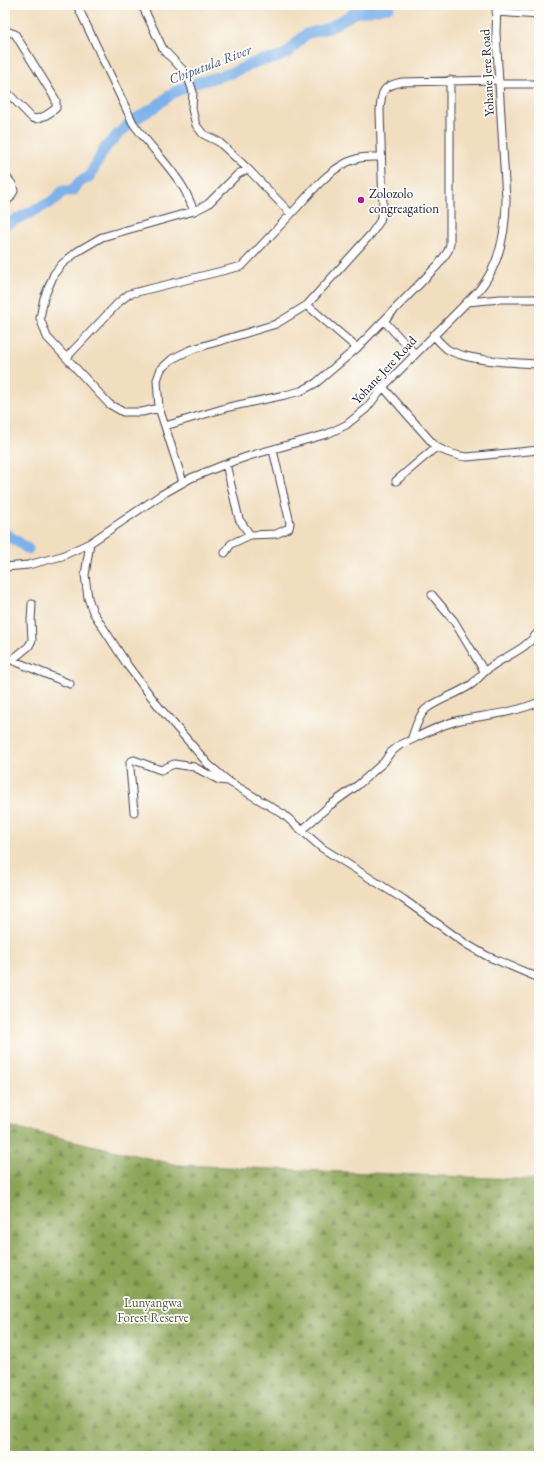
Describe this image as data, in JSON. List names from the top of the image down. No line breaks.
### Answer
{"streets":{"street":["Yohane Jere Road"]},"water":["Chiputula River"],"parks":["Lunyangwa Forest Reserve"],"places":["Zolozolo congreagation"]}
